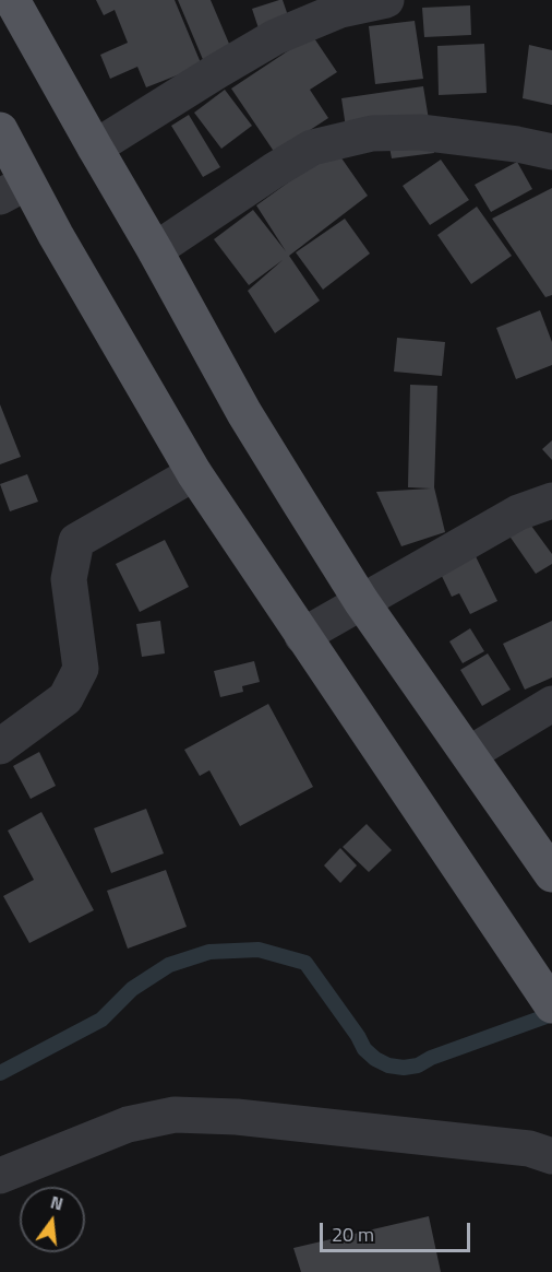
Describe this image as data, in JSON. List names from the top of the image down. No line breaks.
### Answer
{"scale_bar":"20 m","north":"top"}
